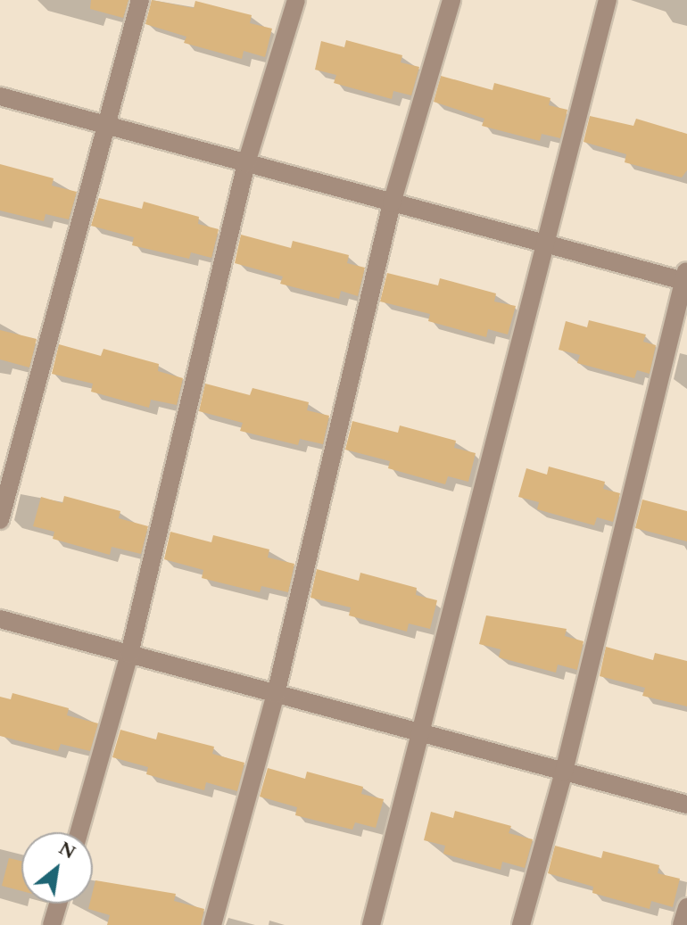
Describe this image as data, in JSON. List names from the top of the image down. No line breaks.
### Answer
{"north":"top right"}
